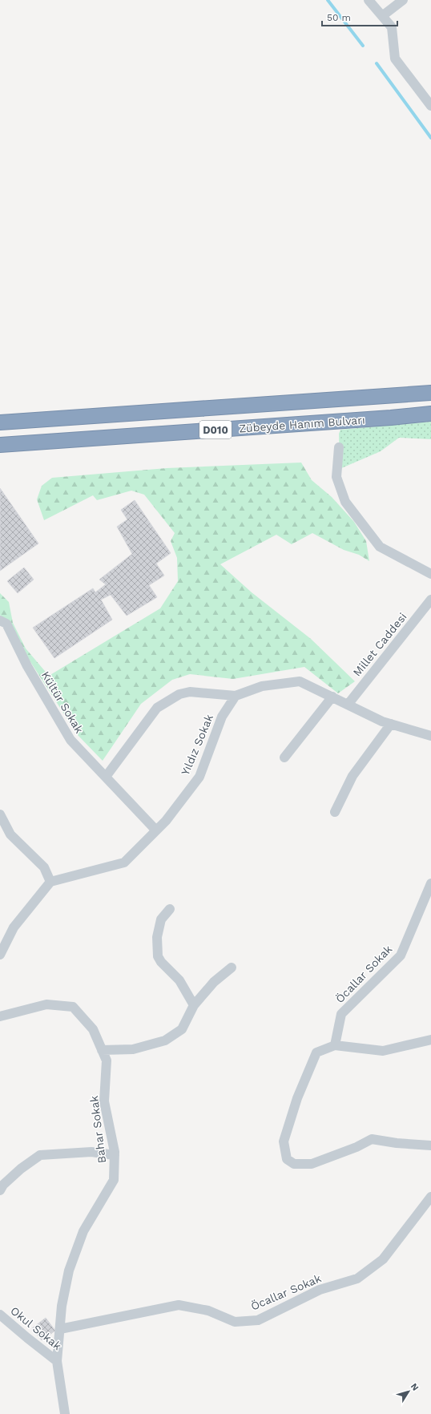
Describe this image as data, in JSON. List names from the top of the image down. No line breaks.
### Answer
{"streets":{"highway":["Zübeyde Hanım Bulvarı","D010"],"street":["Millet Caddesi","Kültür Sokak","Yıldız Sokak","Öcallar Sokak","Bahar Sokak","Okul Sokak"]},"crossings":[["Kültür Sokak","Yıldız Sokak"],["Öcallar Sokak","Bahar Sokak"],["Bahar Sokak","Okul Sokak"]],"scale_bar":"50 m","north":"top right"}
